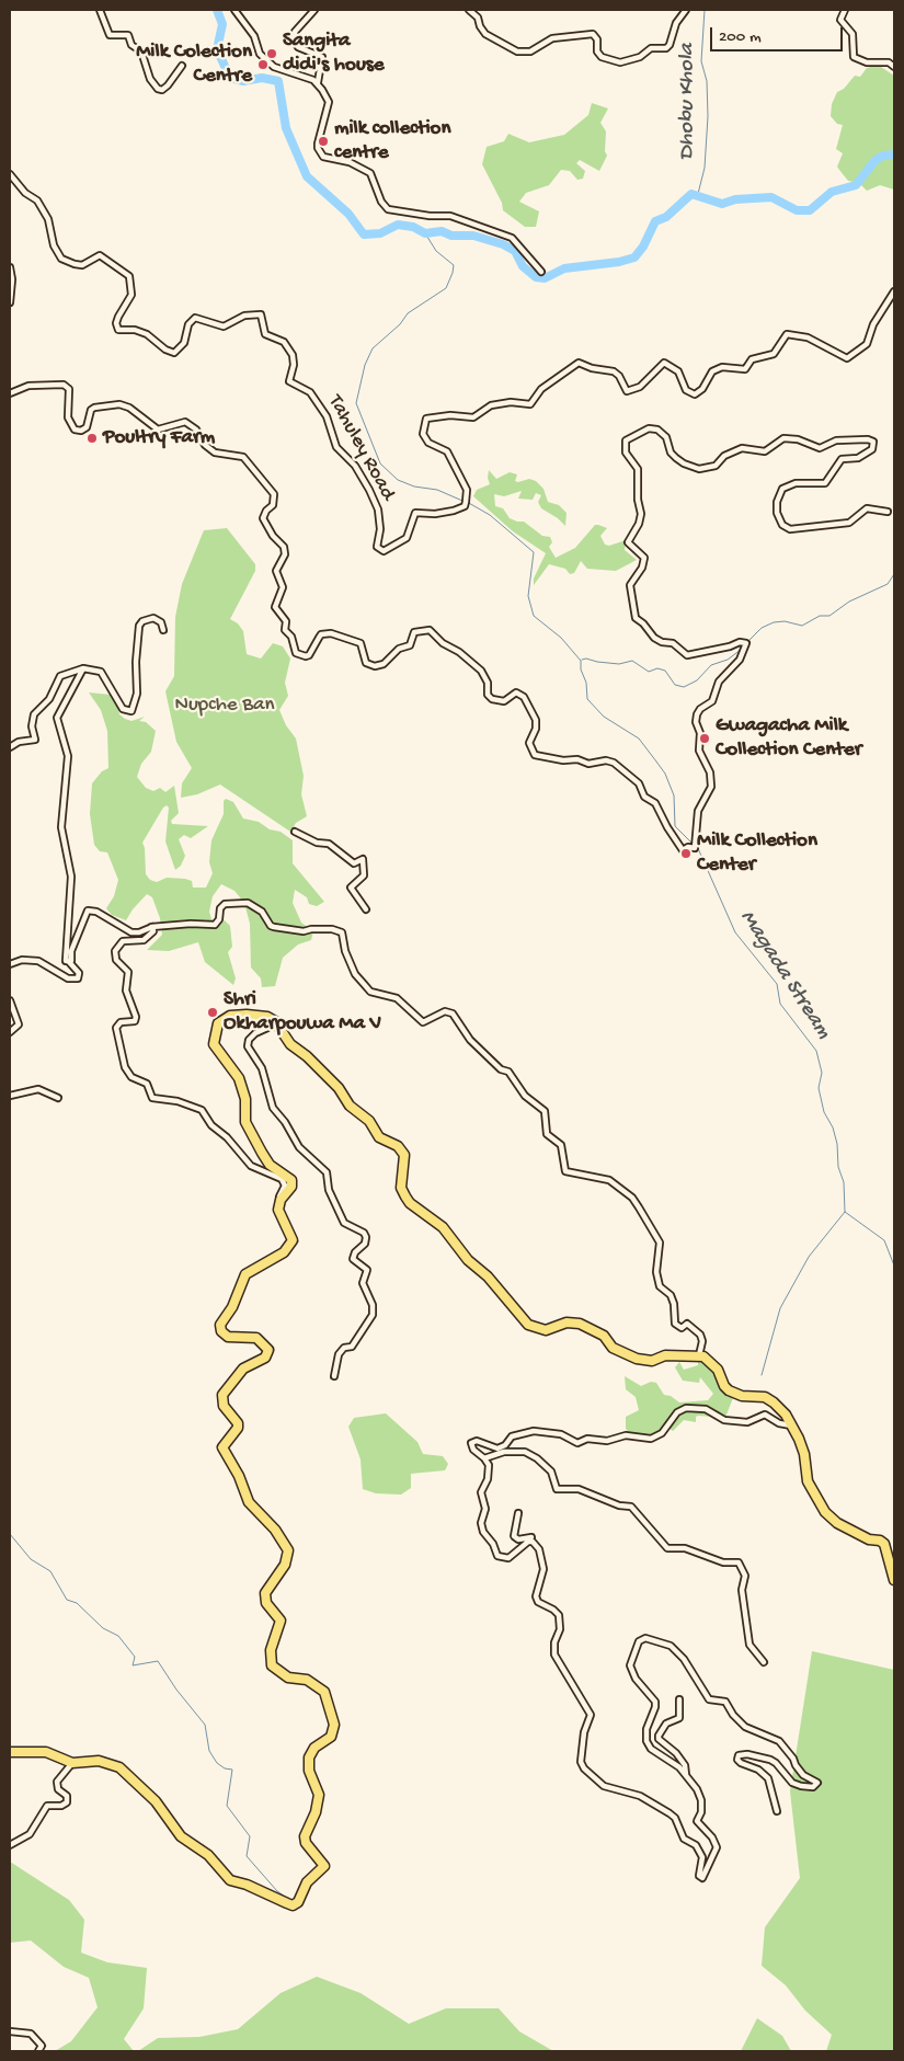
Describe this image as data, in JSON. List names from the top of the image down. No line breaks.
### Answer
{"streets":{"street":["Tahuley Road"]},"water":["Dhobu Khola","Magada Stream"],"parks":["Nupche Ban"],"places":["Sangita didi's house","Milk Colection Centre","milk collection centre","Poultry Farm","Gwagacha Milk Collection Center","Milk Collection Center","Shri Okharpouwa Ma V"],"scale_bar":"200 m"}
